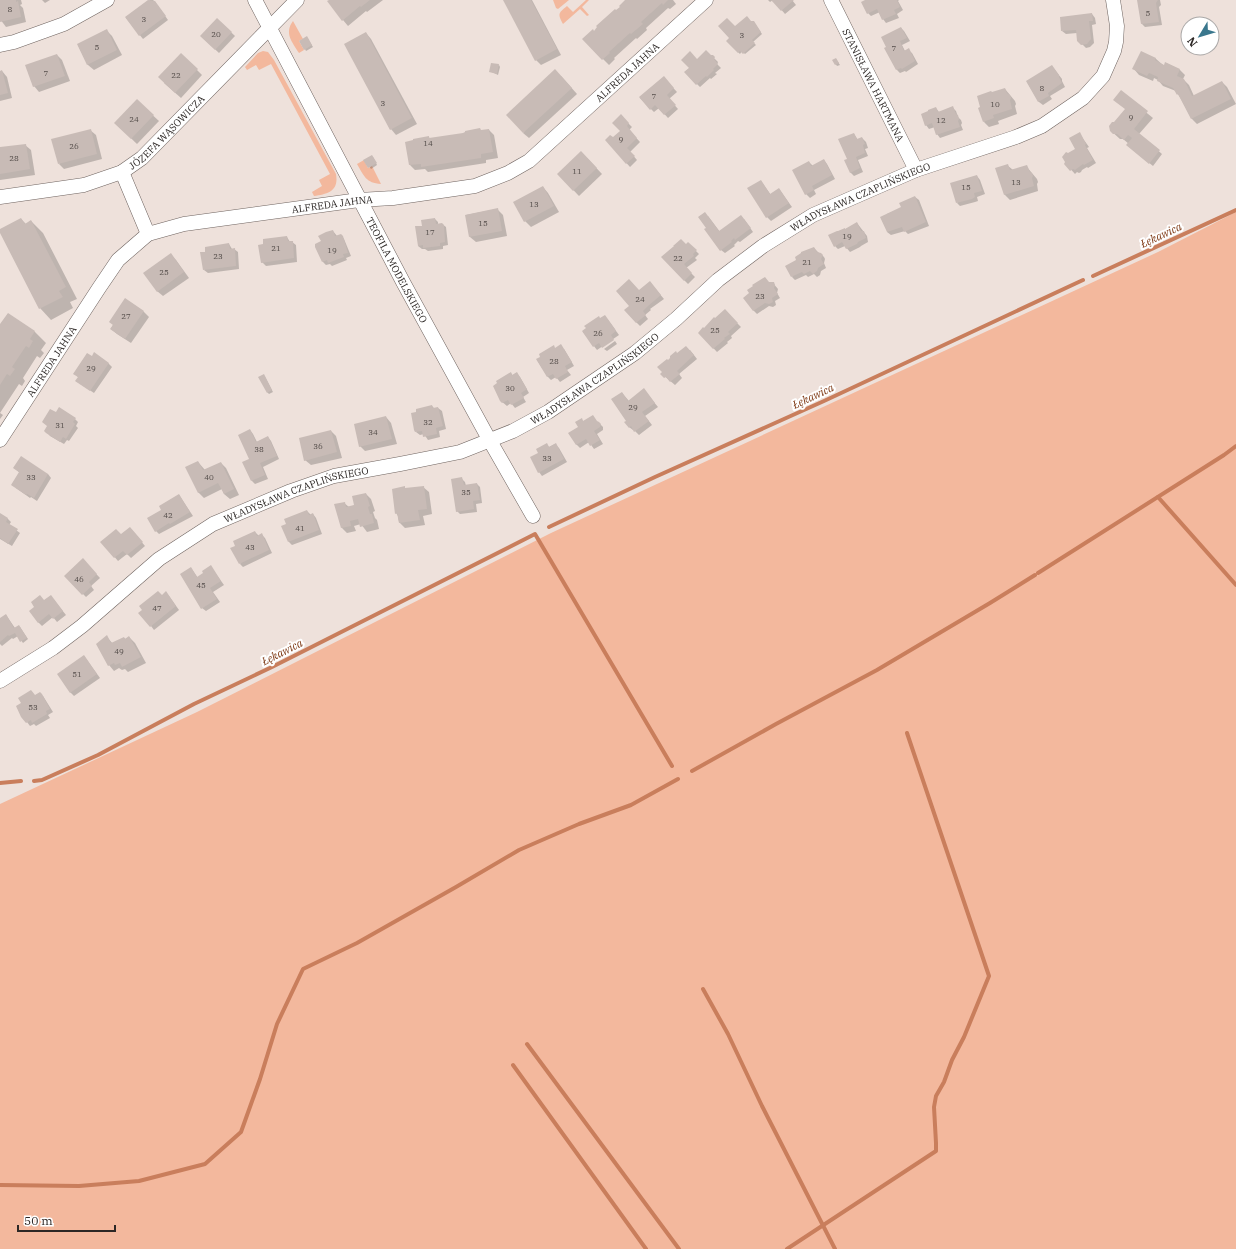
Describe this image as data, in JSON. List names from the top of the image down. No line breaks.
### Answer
{"streets":{"street":["ALFREDA JAHNA","STANISŁAWA HARTMANA","JÓZEFA WĄSOWICZA","WŁADYSŁAWA CZAPLIŃSKIEGO","TEOFILA MODELSKIEGO"]},"crossings":[["ALFREDA JAHNA","TEOFILA MODELSKIEGO"],["STANISŁAWA HARTMANA","WŁADYSŁAWA CZAPLIŃSKIEGO"],["JÓZEFA WĄSOWICZA","TEOFILA MODELSKIEGO"],["WŁADYSŁAWA CZAPLIŃSKIEGO","TEOFILA MODELSKIEGO"]],"water":["Łękawica"],"house_numbers":["8","5","3","20","3","5","7","7","22","8","7","3","10","9","24","12","9","14","26","28","11","13","15","13","15","17","19","21","19","23","22","21","25","23","24","27","25","26","28","29","30","29","32","31","34","36","38","33","33","40","35","42","41","43","46","45","47","49","51","53"],"scale_bar":"50 m","north":"bottom left"}
